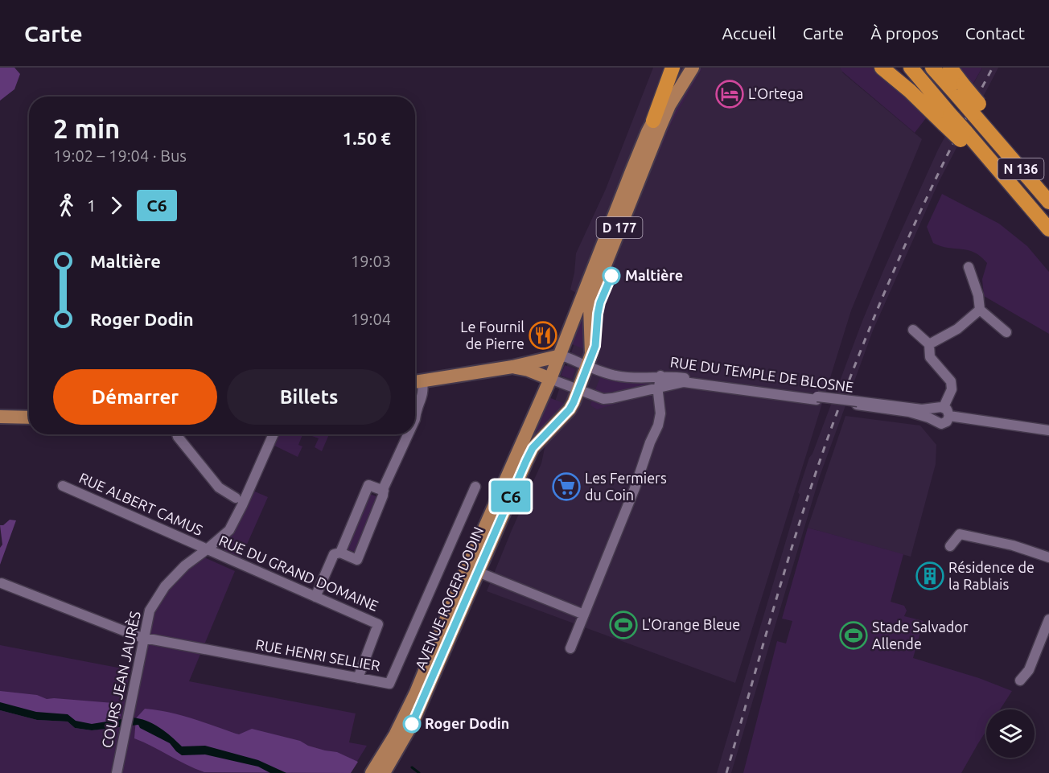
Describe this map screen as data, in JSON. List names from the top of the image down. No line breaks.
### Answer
{"streets":{"highway":["N 136"],"main road":["D 177","AVENUE ROGER DODIN"],"street":["RUE DU TEMPLE DE BLOSNE","RUE ALBERT CAMUS","RUE DU GRAND DOMAINE","RUE HENRI SELLIER","COURS JEAN JAURÈS"]},"crossings":[["RUE DU TEMPLE DE BLOSNE","AVENUE ROGER DODIN"],["RUE ALBERT CAMUS","RUE DU GRAND DOMAINE"],["RUE ALBERT CAMUS","COURS JEAN JAURÈS"],["RUE DU GRAND DOMAINE","RUE HENRI SELLIER"],["RUE DU GRAND DOMAINE","COURS JEAN JAURÈS"],["RUE HENRI SELLIER","COURS JEAN JAURÈS"]],"places":{"hotel":["L'Ortega"],"other":["Maltière","Roger Dodin"],"restaurant":["Le Fournil de Pierre"],"supermarket":["Les Fermiers du Coin"],"building":["Résidence de la Rablais"],"sports":["L'Orange Bleue","Stade Salvador Allende"]},"lines":["bus line C6"],"page":{"header":"Carte","nav":["Accueil","Carte","À propos","Contact"],"on_map":"C6","heading":["2 min","19:02 – 19:04 · Bus","1.50 €"],"legs":["1","C6"],"list":[{"name":"Maltière","value":"19:03"},{"name":"Roger Dodin","value":"19:04"}],"buttons":["Démarrer","Billets"]}}
